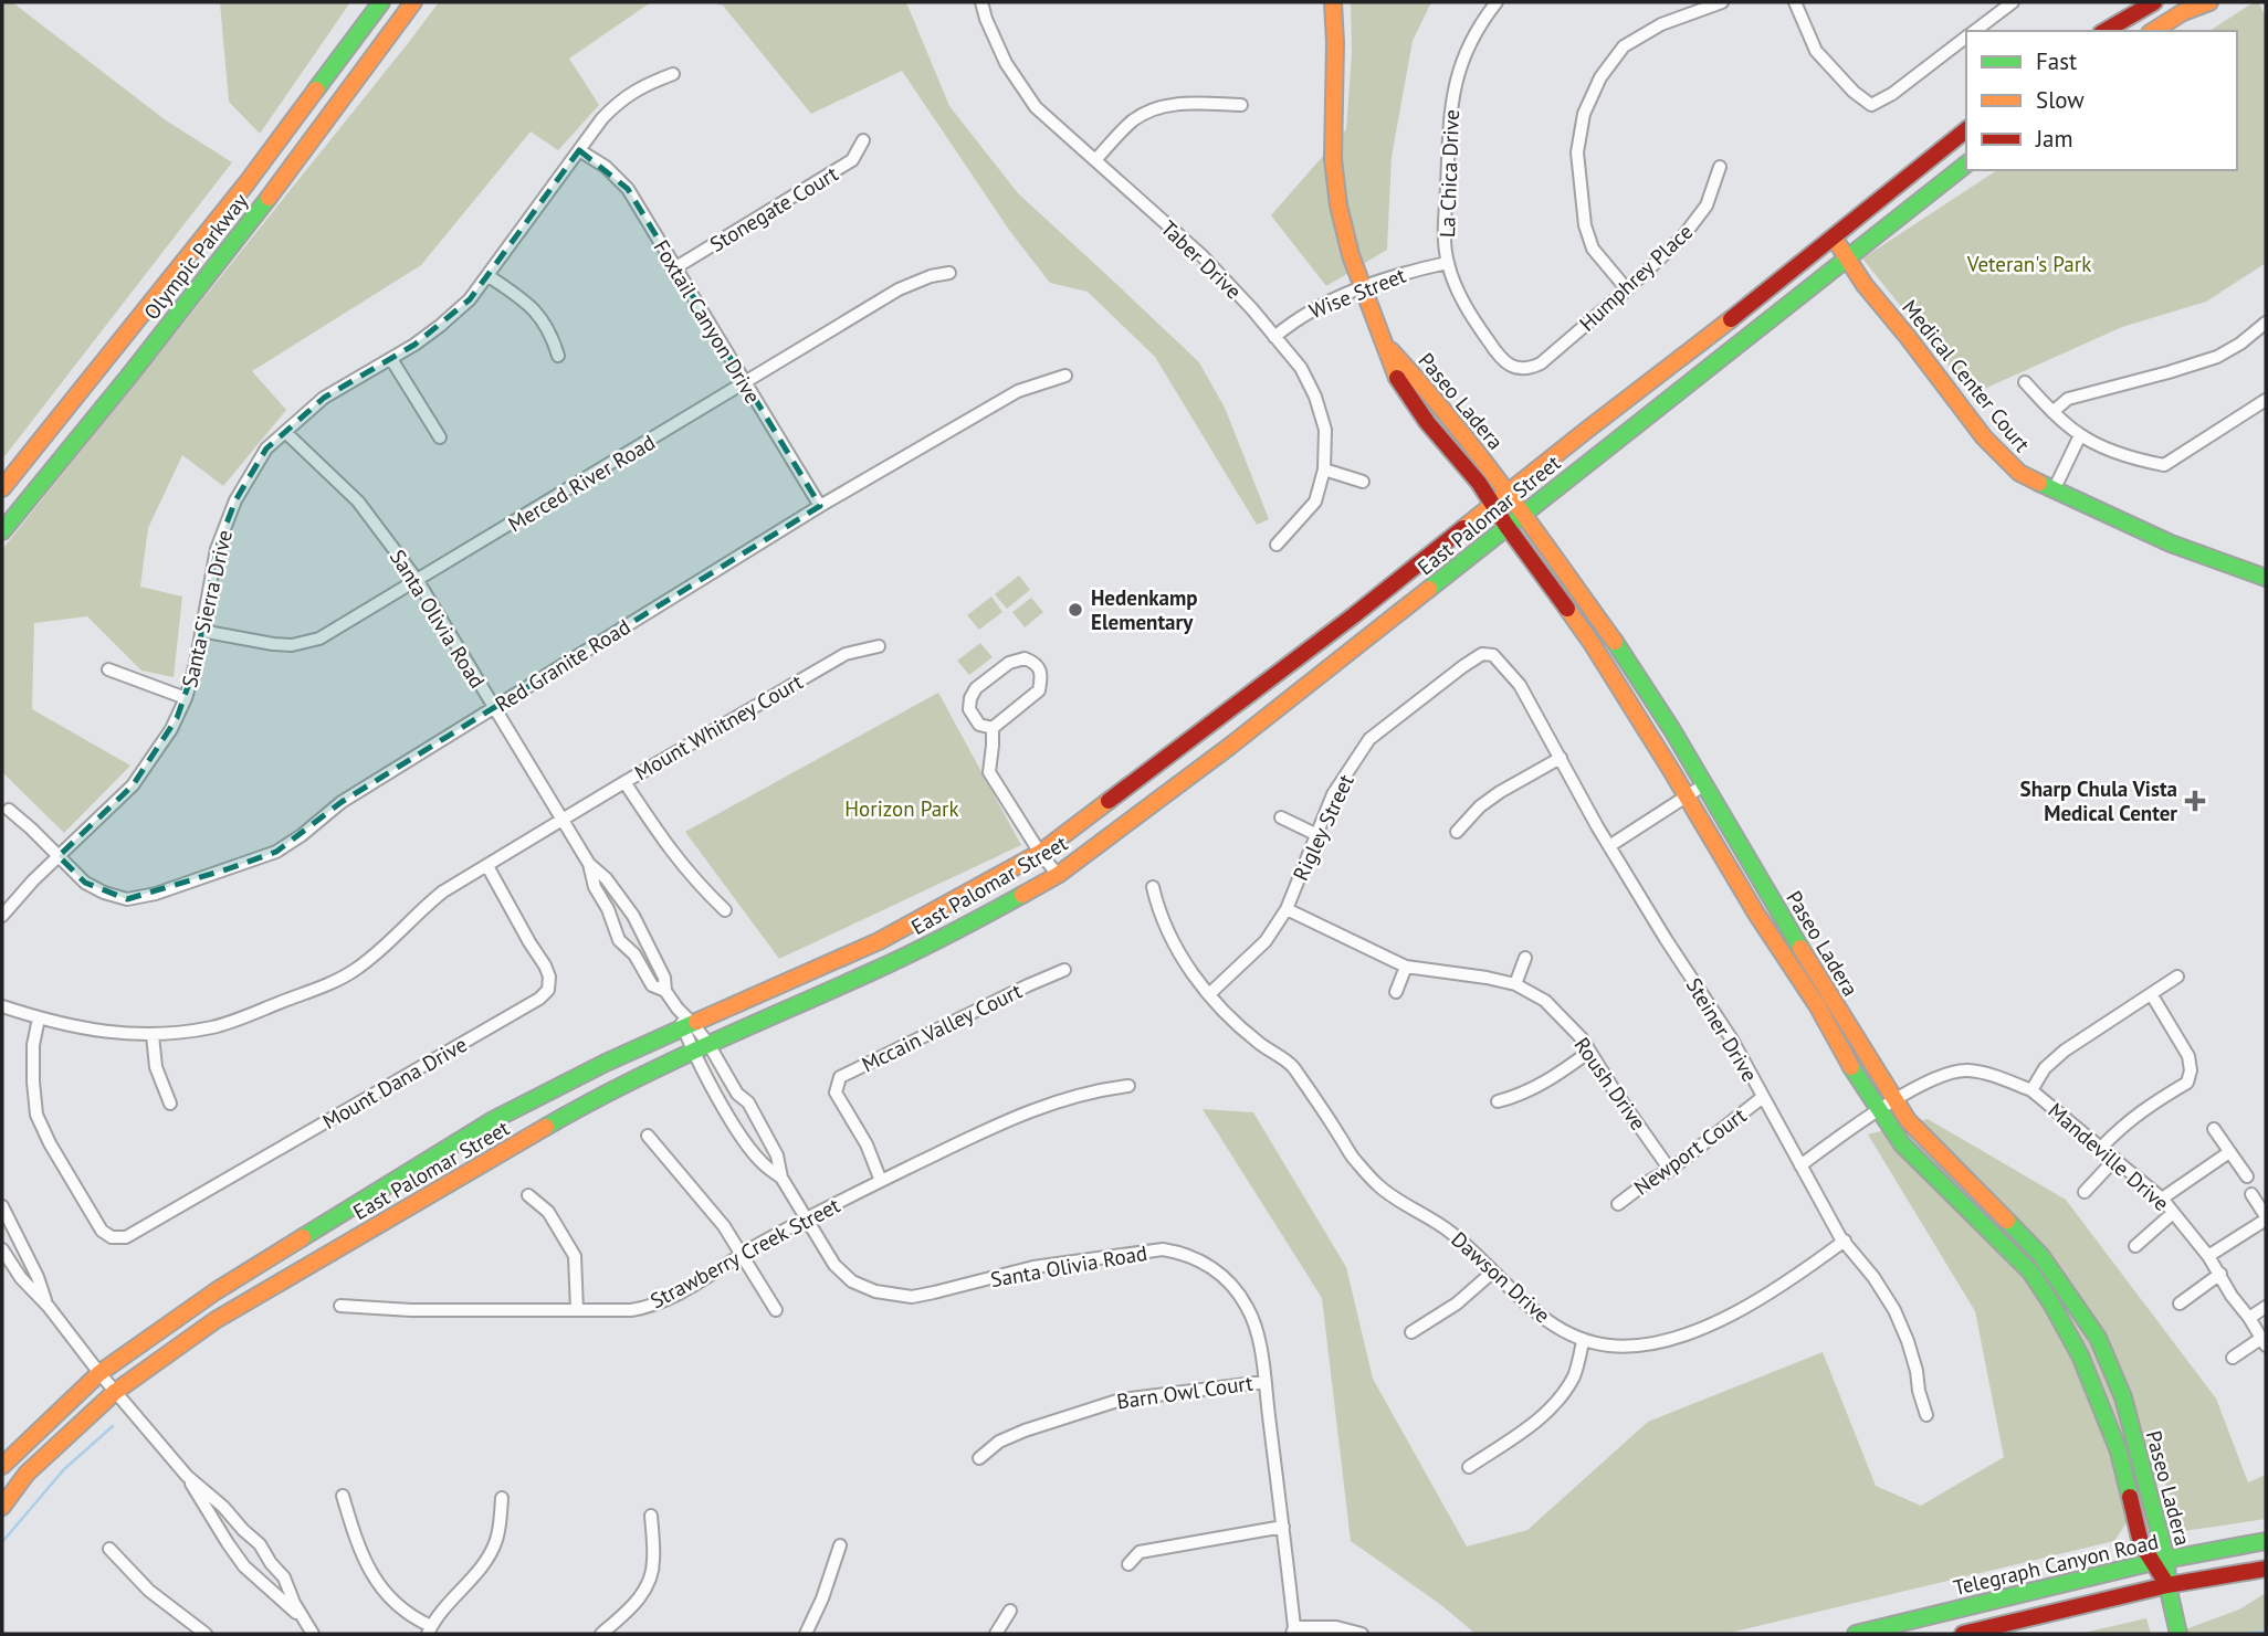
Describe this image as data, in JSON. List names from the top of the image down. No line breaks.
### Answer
{"streets":{"main road":["Olympic Parkway","Medical Center Court","Paseo Ladera","East Palomar Street","Telegraph Canyon Road"],"street":["La Chica Drive","Stonegate Court","Taber Drive","Humphrey Place","Wise Street","Foxtail Canyon Drive","Merced River Road","Santa Sierra Drive","Santa Olivia Road","Red Granite Road","Mount Whitney Court","Rigley Street","Mccain Valley Court","Steiner Drive","Mount Dana Drive","Roush Drive","Newport Court","Mandeville Drive","Strawberry Creek Street","Dawson Drive","Barn Owl Court"]},"crossings":[["La Chica Drive","Humphrey Place"],["La Chica Drive","Wise Street"],["Stonegate Court","Foxtail Canyon Drive"],["Taber Drive","Wise Street"],["Wise Street","Paseo Ladera"],["Foxtail Canyon Drive","Merced River Road"],["Foxtail Canyon Drive","Santa Sierra Drive"],["Foxtail Canyon Drive","Red Granite Road"],["Medical Center Court","East Palomar Street"],["Paseo Ladera","East Palomar Street"],["Paseo Ladera","Mandeville Drive"],["Paseo Ladera","Telegraph Canyon Road"],["Merced River Road","Santa Sierra Drive"],["Merced River Road","Santa Olivia Road"],["East Palomar Street","Santa Olivia Road"],["Santa Sierra Drive","Santa Olivia Road"],["Santa Sierra Drive","Red Granite Road"],["Santa Olivia Road","Red Granite Road"],["Santa Olivia Road","Mount Whitney Court"],["Santa Olivia Road","Strawberry Creek Street"],["Santa Olivia Road","Barn Owl Court"],["Mount Whitney Court","Mount Dana Drive"],["Rigley Street","Steiner Drive"],["Rigley Street","Roush Drive"],["Rigley Street","Dawson Drive"],["Mccain Valley Court","Strawberry Creek Street"],["Steiner Drive","Newport Court"],["Steiner Drive","Mandeville Drive"],["Steiner Drive","Dawson Drive"],["Roush Drive","Newport Court"]],"parks":["Veteran's Park","Horizon Park"],"places":{"other":["Hedenkamp Elementary"],"health":["Sharp Chula Vista Medical Center"]},"legend":["Fast","Slow","Jam"]}
